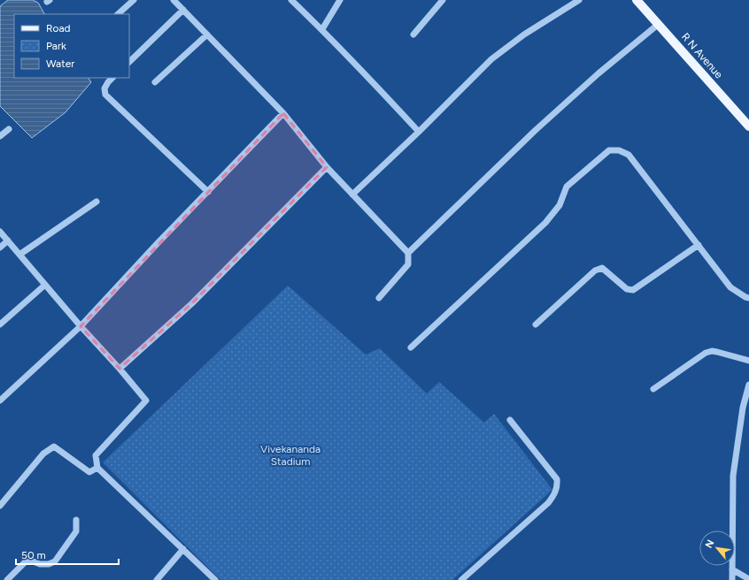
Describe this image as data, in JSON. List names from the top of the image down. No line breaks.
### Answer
{"streets":{"main road":["R N Avenue"]},"parks":["Vivekananda Stadium"],"legend":["Road","Park","Water"],"scale_bar":"50 m","north":"top left"}
